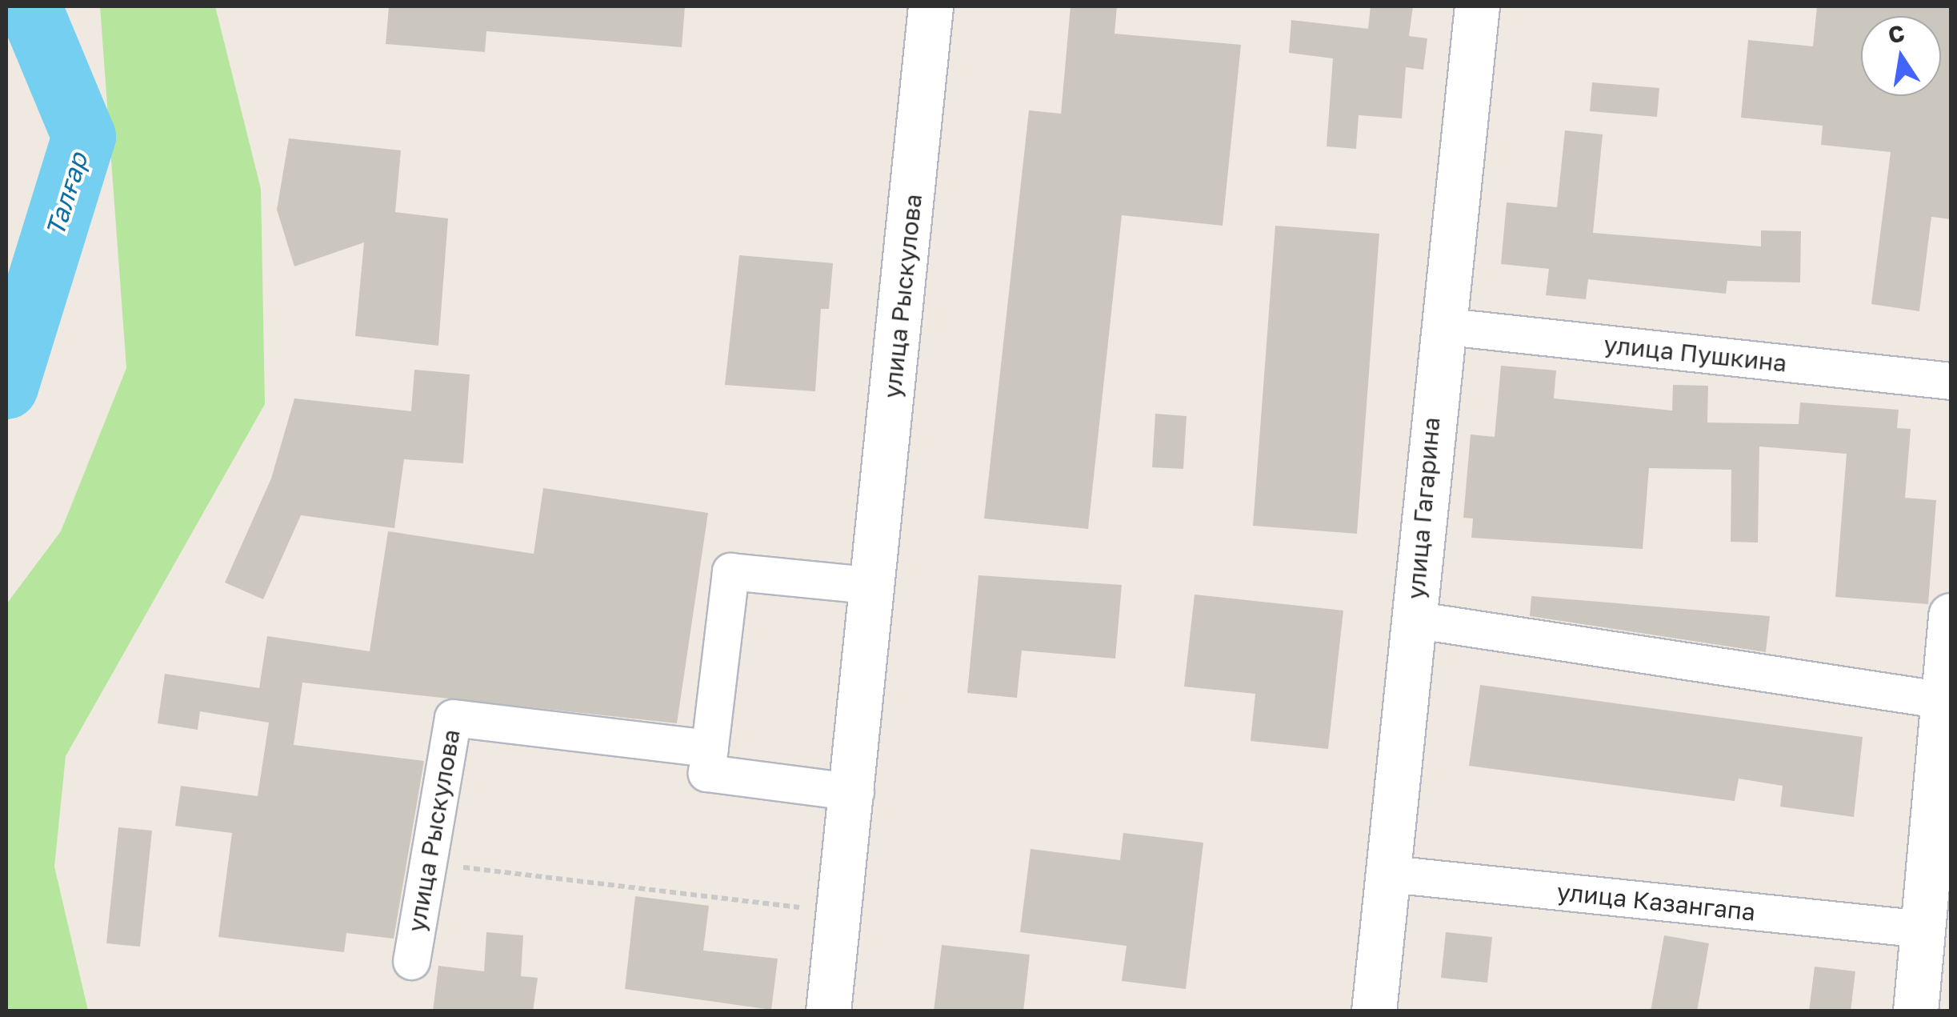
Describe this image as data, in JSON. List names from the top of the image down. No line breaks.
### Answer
{"streets":{"main road":["улица Рыскулова","улица Гагарина"],"street":["улица Пушкина","улица Казангапа"]},"crossings":[["улица Пушкина","улица Гагарина"],["улица Гагарина","улица Казангапа"]],"water":["Талғар"],"north":"top"}
